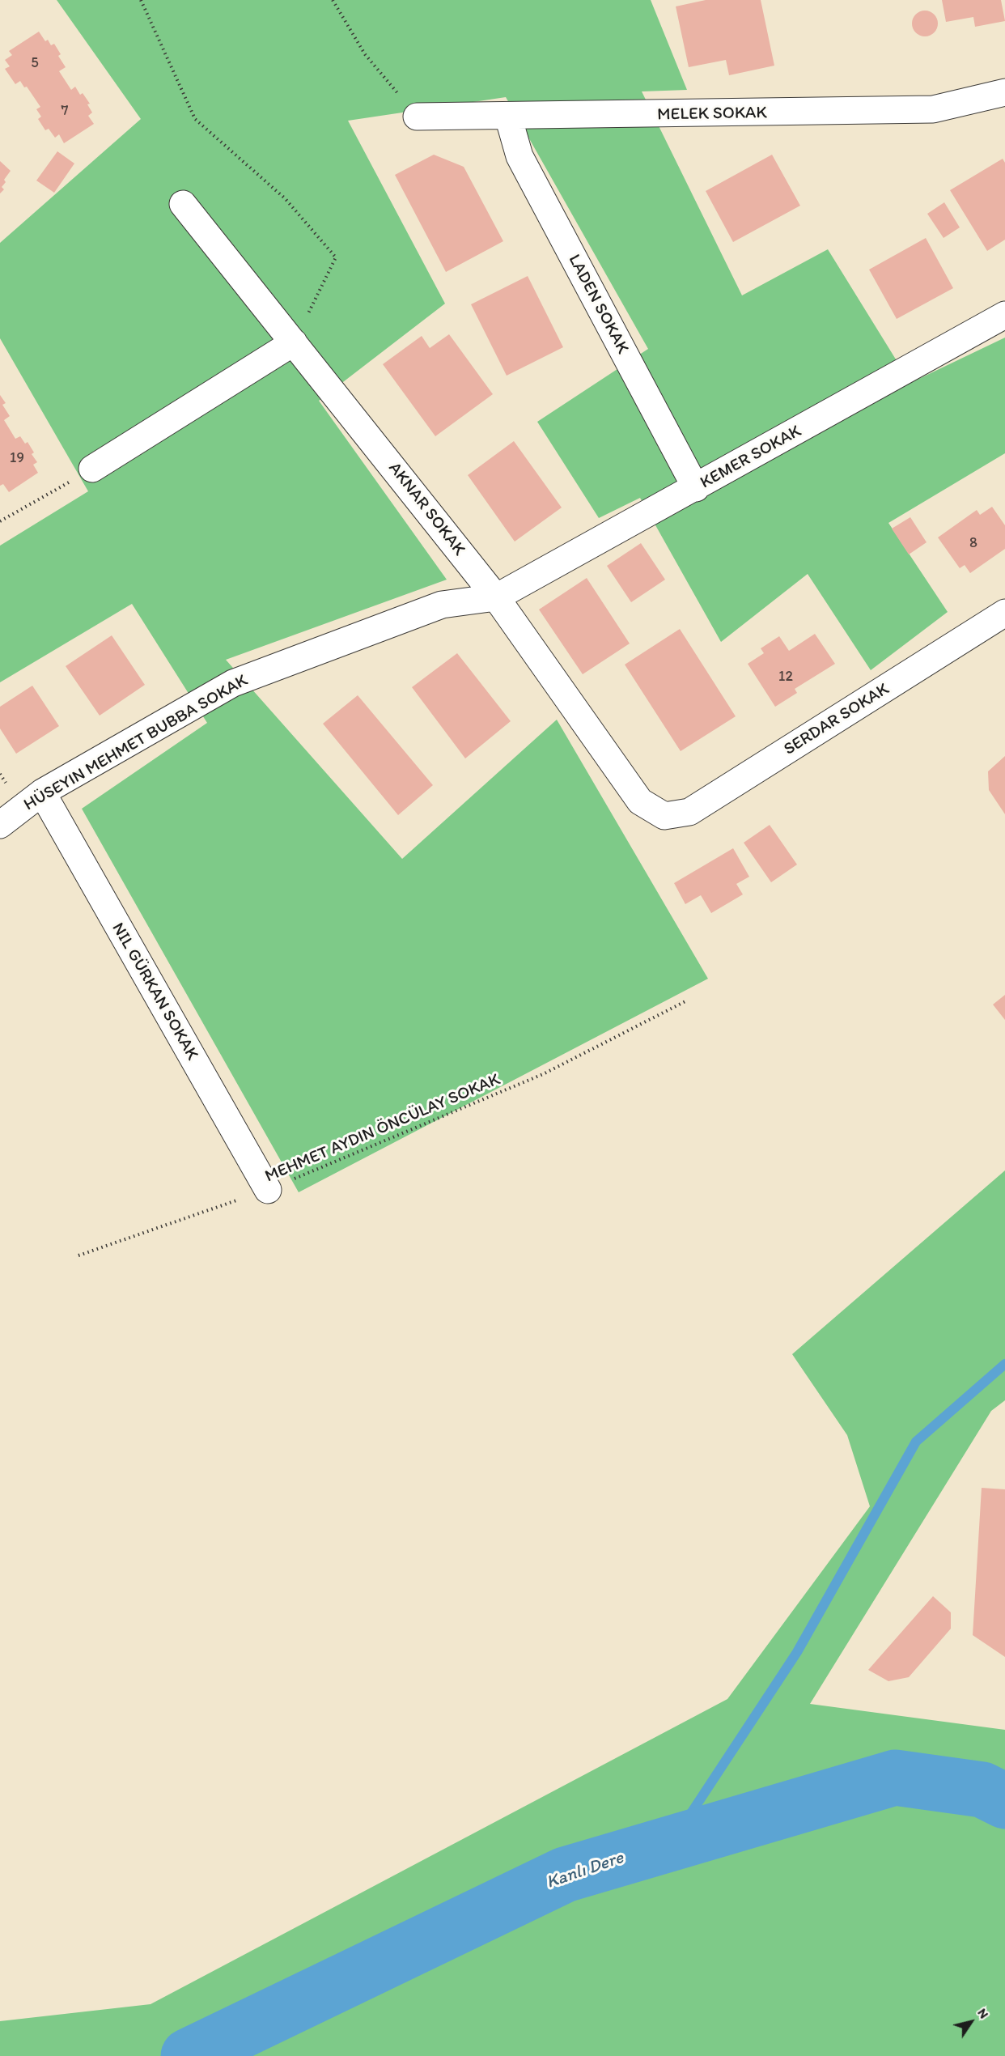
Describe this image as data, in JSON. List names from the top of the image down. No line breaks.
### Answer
{"streets":{"street":["MELEK SOKAK","LADEN SOKAK","KEMER SOKAK","AKNAR SOKAK","SERDAR SOKAK","HÜSEYIN MEHMET BUBBA SOKAK","NIL GÜRKAN SOKAK"]},"crossings":[["MELEK SOKAK","LADEN SOKAK"],["LADEN SOKAK","KEMER SOKAK"],["KEMER SOKAK","AKNAR SOKAK"],["KEMER SOKAK","HÜSEYIN MEHMET BUBBA SOKAK"],["AKNAR SOKAK","SERDAR SOKAK"],["AKNAR SOKAK","HÜSEYIN MEHMET BUBBA SOKAK"],["HÜSEYIN MEHMET BUBBA SOKAK","NIL GÜRKAN SOKAK"]],"water":["Kanlı Dere"],"house_numbers":["5","7","19","8","12"],"north":"top right"}
